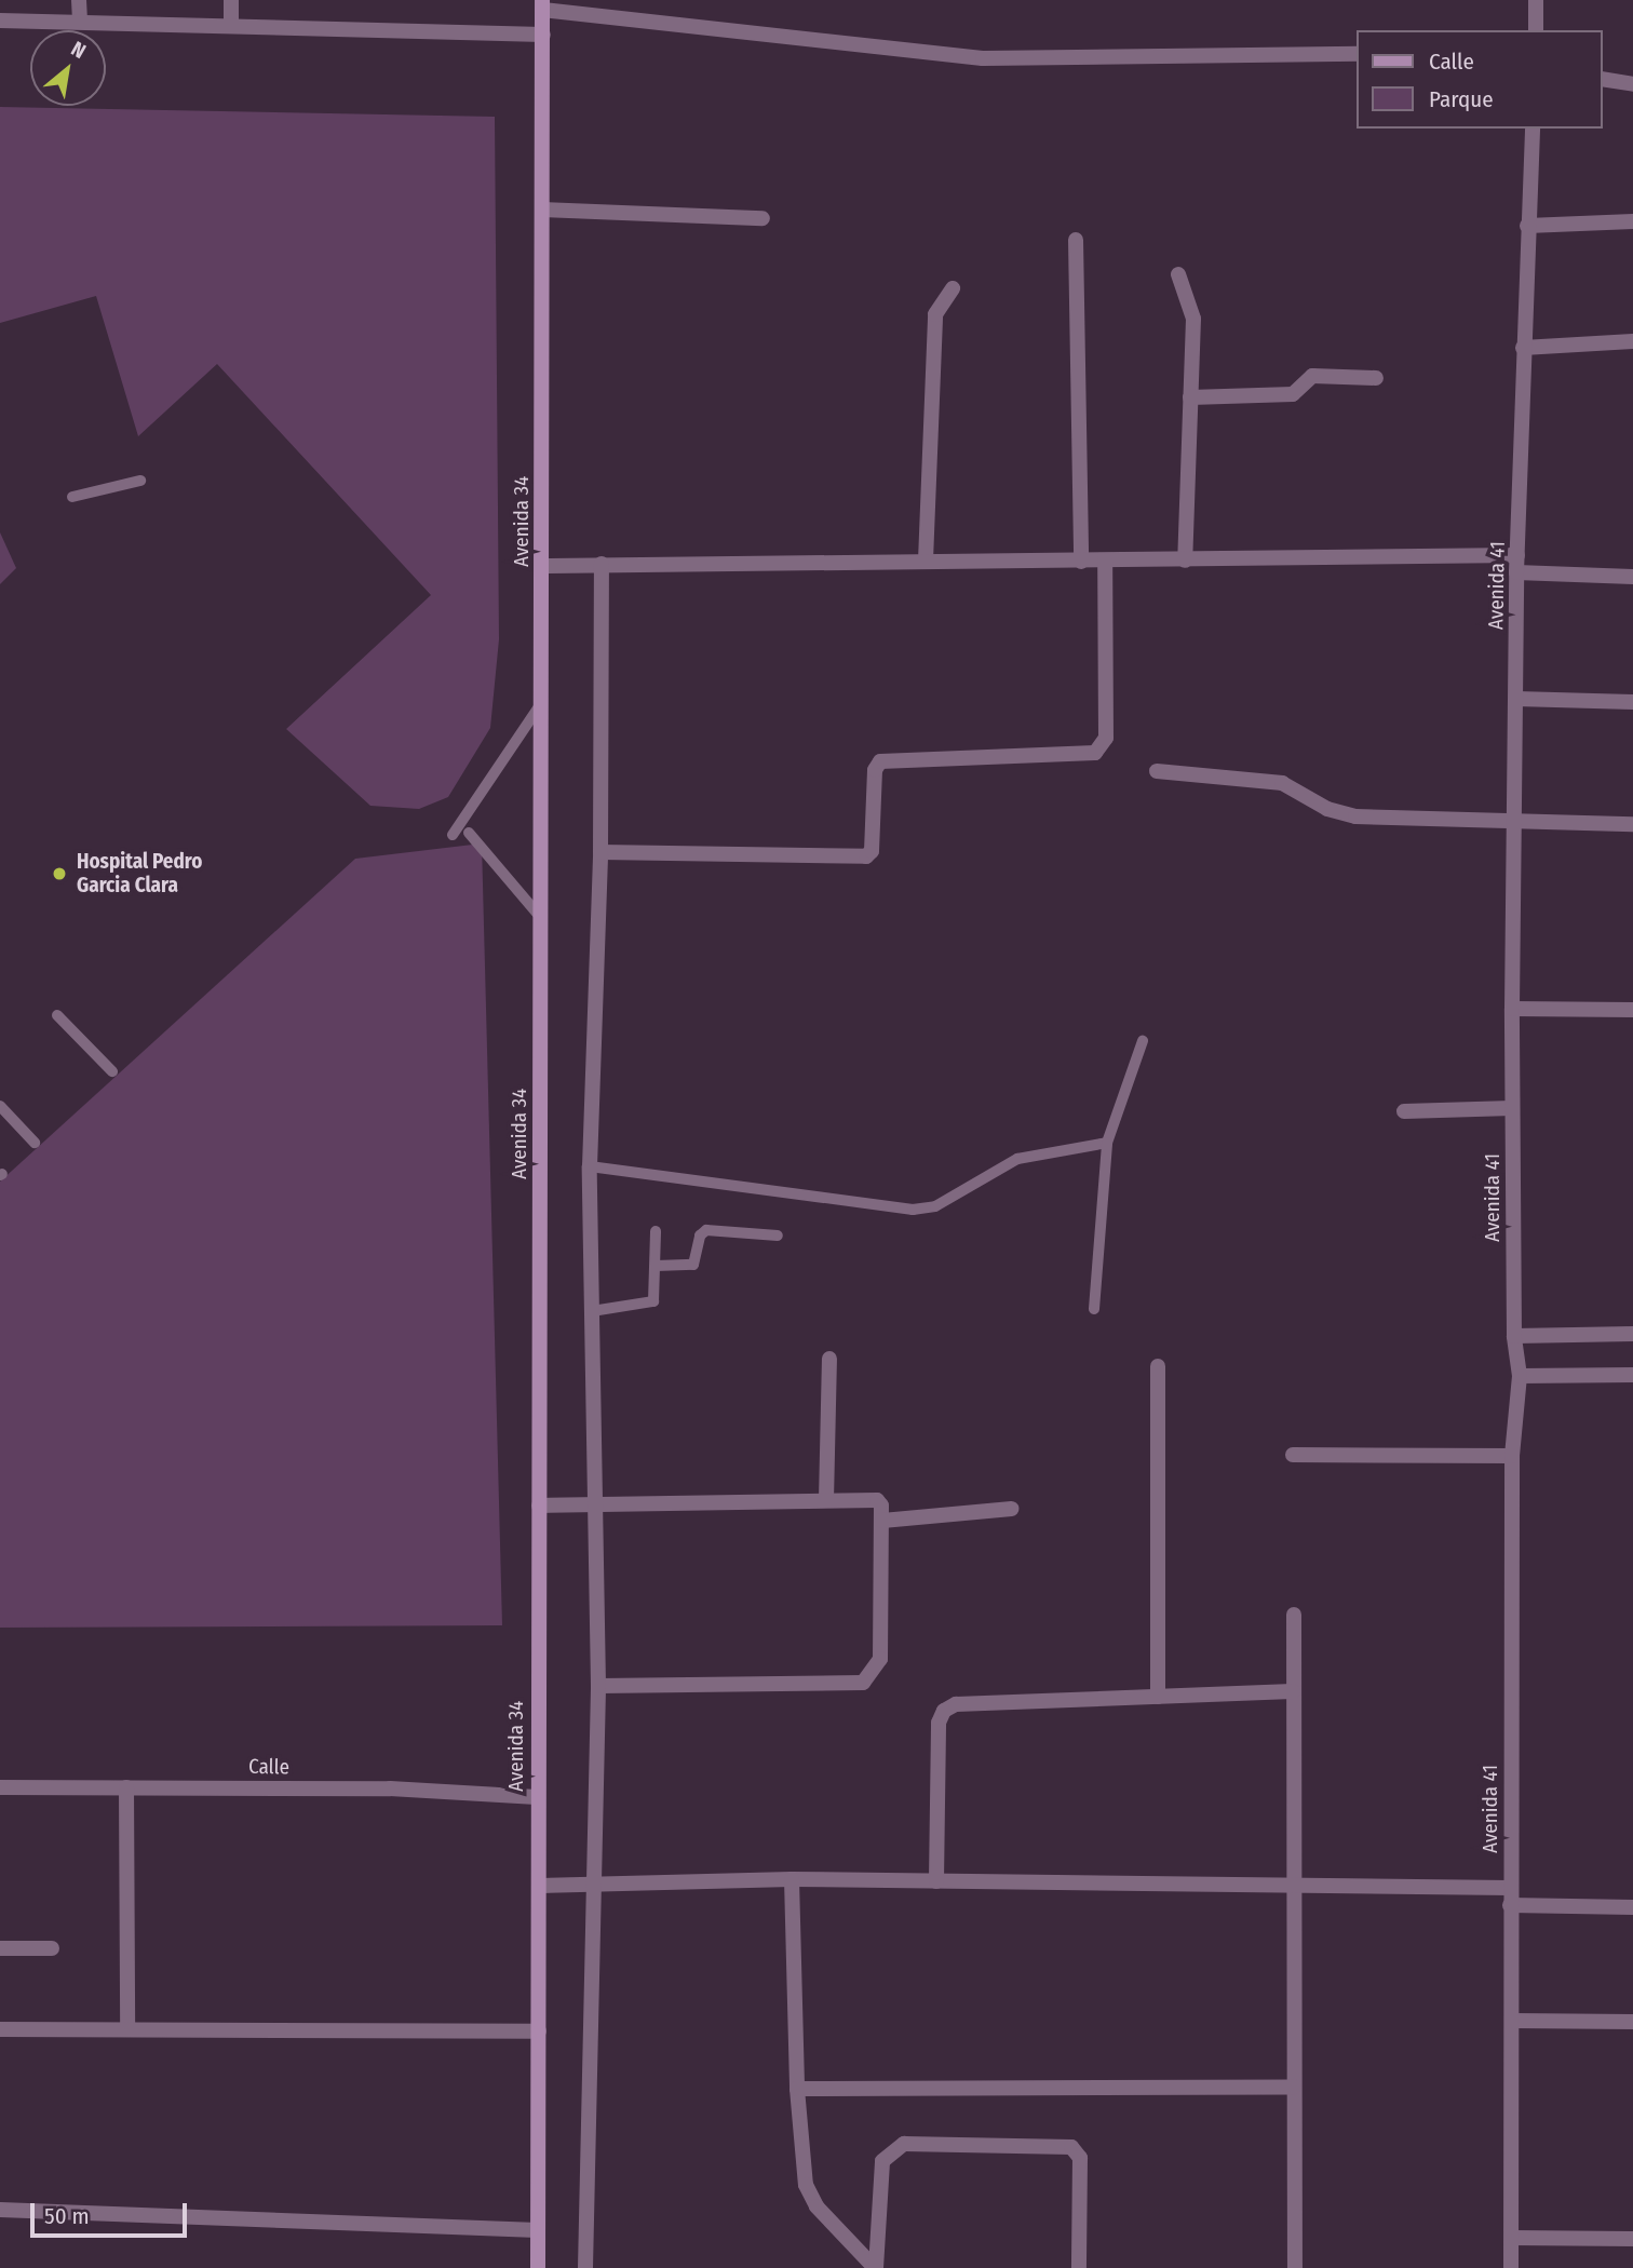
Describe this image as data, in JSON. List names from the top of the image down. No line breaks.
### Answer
{"streets":{"street":["Avenida 34","Avenida 41","Calle"]},"crossings":[["Avenida 34","Calle"]],"places":["Hospital Pedro Garcia Clara"],"legend":["Calle","Parque"],"scale_bar":"50 m","north":"top right"}
